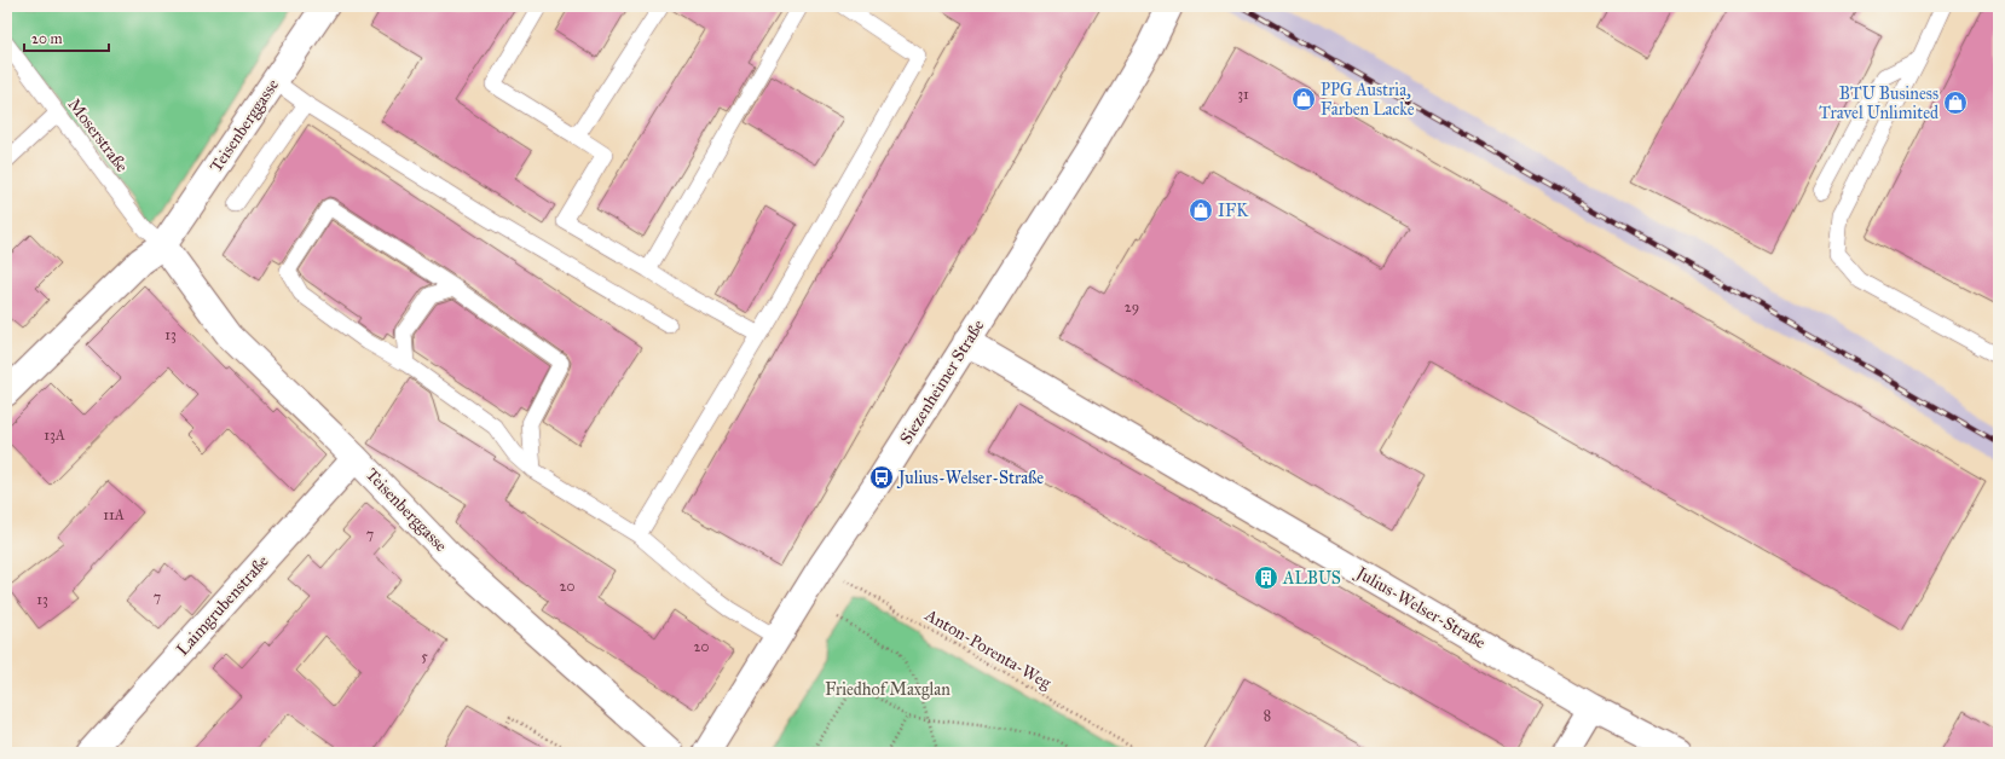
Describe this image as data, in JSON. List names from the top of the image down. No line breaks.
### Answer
{"streets":{"street":["Teisenberggasse","Siezenheimer Straße","Laimgrubenstraße","Julius-Welser-Straße"],"lane":["Moserstraße"],"path":["Anton-Porenta-Weg"]},"crossings":[["Teisenberggasse","Moserstraße"],["Teisenberggasse","Laimgrubenstraße"],["Siezenheimer Straße","Julius-Welser-Straße"],["Siezenheimer Straße","Anton-Porenta-Weg"]],"parks":["Friedhof Maxglan"],"places":{"shop":["PPG Austria, Farben Lacke","BTU Business Travel Unlimited","IFK"],"bus stop":["Julius-Welser-Straße"],"building":["ALBUS"]},"house_numbers":["31","29","13","13A","11A","7","20","7","13","20","5","8"],"scale_bar":"20 m"}
